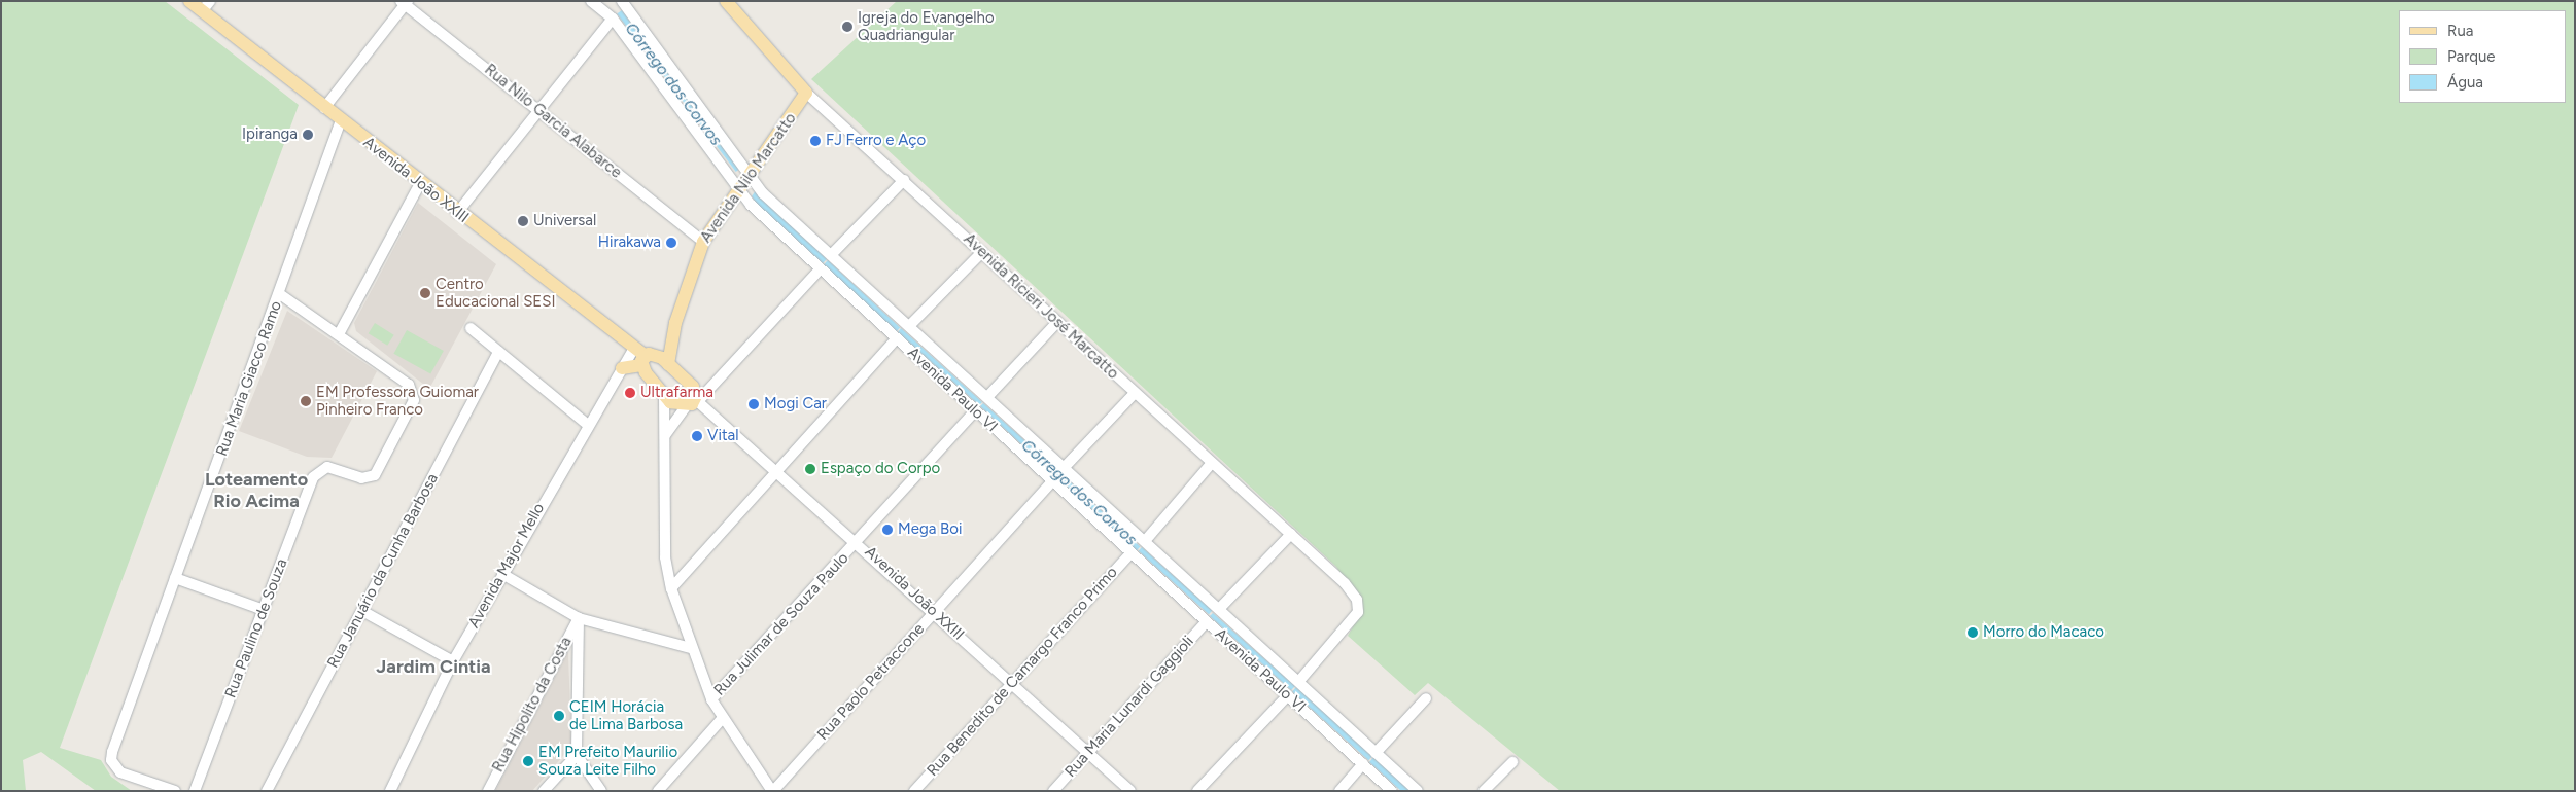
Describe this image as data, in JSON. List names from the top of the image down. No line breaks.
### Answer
{"streets":{"main road":["Avenida Nilo Marcatto","Avenida João XXIII","Avenida Ricieri José Marcatto"],"street":["Rua Nilo Garcia Alabarce","Rua Maria Giacco Ramo","Avenida Paulo VI","Avenida Major Mello","Rua Januário da Cunha Barbosa","Rua Julimar de Souza Paulo","Rua Paulino de Souza","Rua Benedito de Camargo Franco Primo","Rua Paolo Petraccone","Rua Hipolito da Costa","Rua Maria Lunardi Gaggioli"]},"crossings":[["Rua Nilo Garcia Alabarce","Avenida Nilo Marcatto"],["Avenida Nilo Marcatto","Avenida João XXIII"],["Avenida Nilo Marcatto","Avenida Ricieri José Marcatto"],["Avenida Nilo Marcatto","Avenida Paulo VI"],["Avenida João XXIII","Rua Maria Giacco Ramo"],["Avenida João XXIII","Avenida Major Mello"],["Avenida João XXIII","Rua Julimar de Souza Paulo"],["Avenida João XXIII","Rua Benedito de Camargo Franco Primo"],["Avenida João XXIII","Rua Paolo Petraccone"],["Avenida João XXIII","Rua Maria Lunardi Gaggioli"],["Avenida Ricieri José Marcatto","Avenida Paulo VI"],["Avenida Paulo VI","Rua Julimar de Souza Paulo"],["Avenida Paulo VI","Rua Benedito de Camargo Franco Primo"],["Avenida Paulo VI","Rua Paolo Petraccone"],["Avenida Paulo VI","Rua Maria Lunardi Gaggioli"]],"districts":["Loteamento Rio Acima","Jardim Cintia"],"water":["Córrego dos Corvos"],"places":["Igreja do Evangelho Quadriangular","Ipiranga","FJ Ferro e Aço","Universal","Hirakawa","Centro Educacional SESI","Ultrafarma","EM Professora Guiomar Pinheiro Franco","Mogi Car","Vital","Espaço do Corpo","Mega Boi","Morro do Macaco","CEIM Horácia de Lima Barbosa","EM Prefeito Maurilio Souza Leite Filho"],"legend":["Rua","Parque","Água"]}
